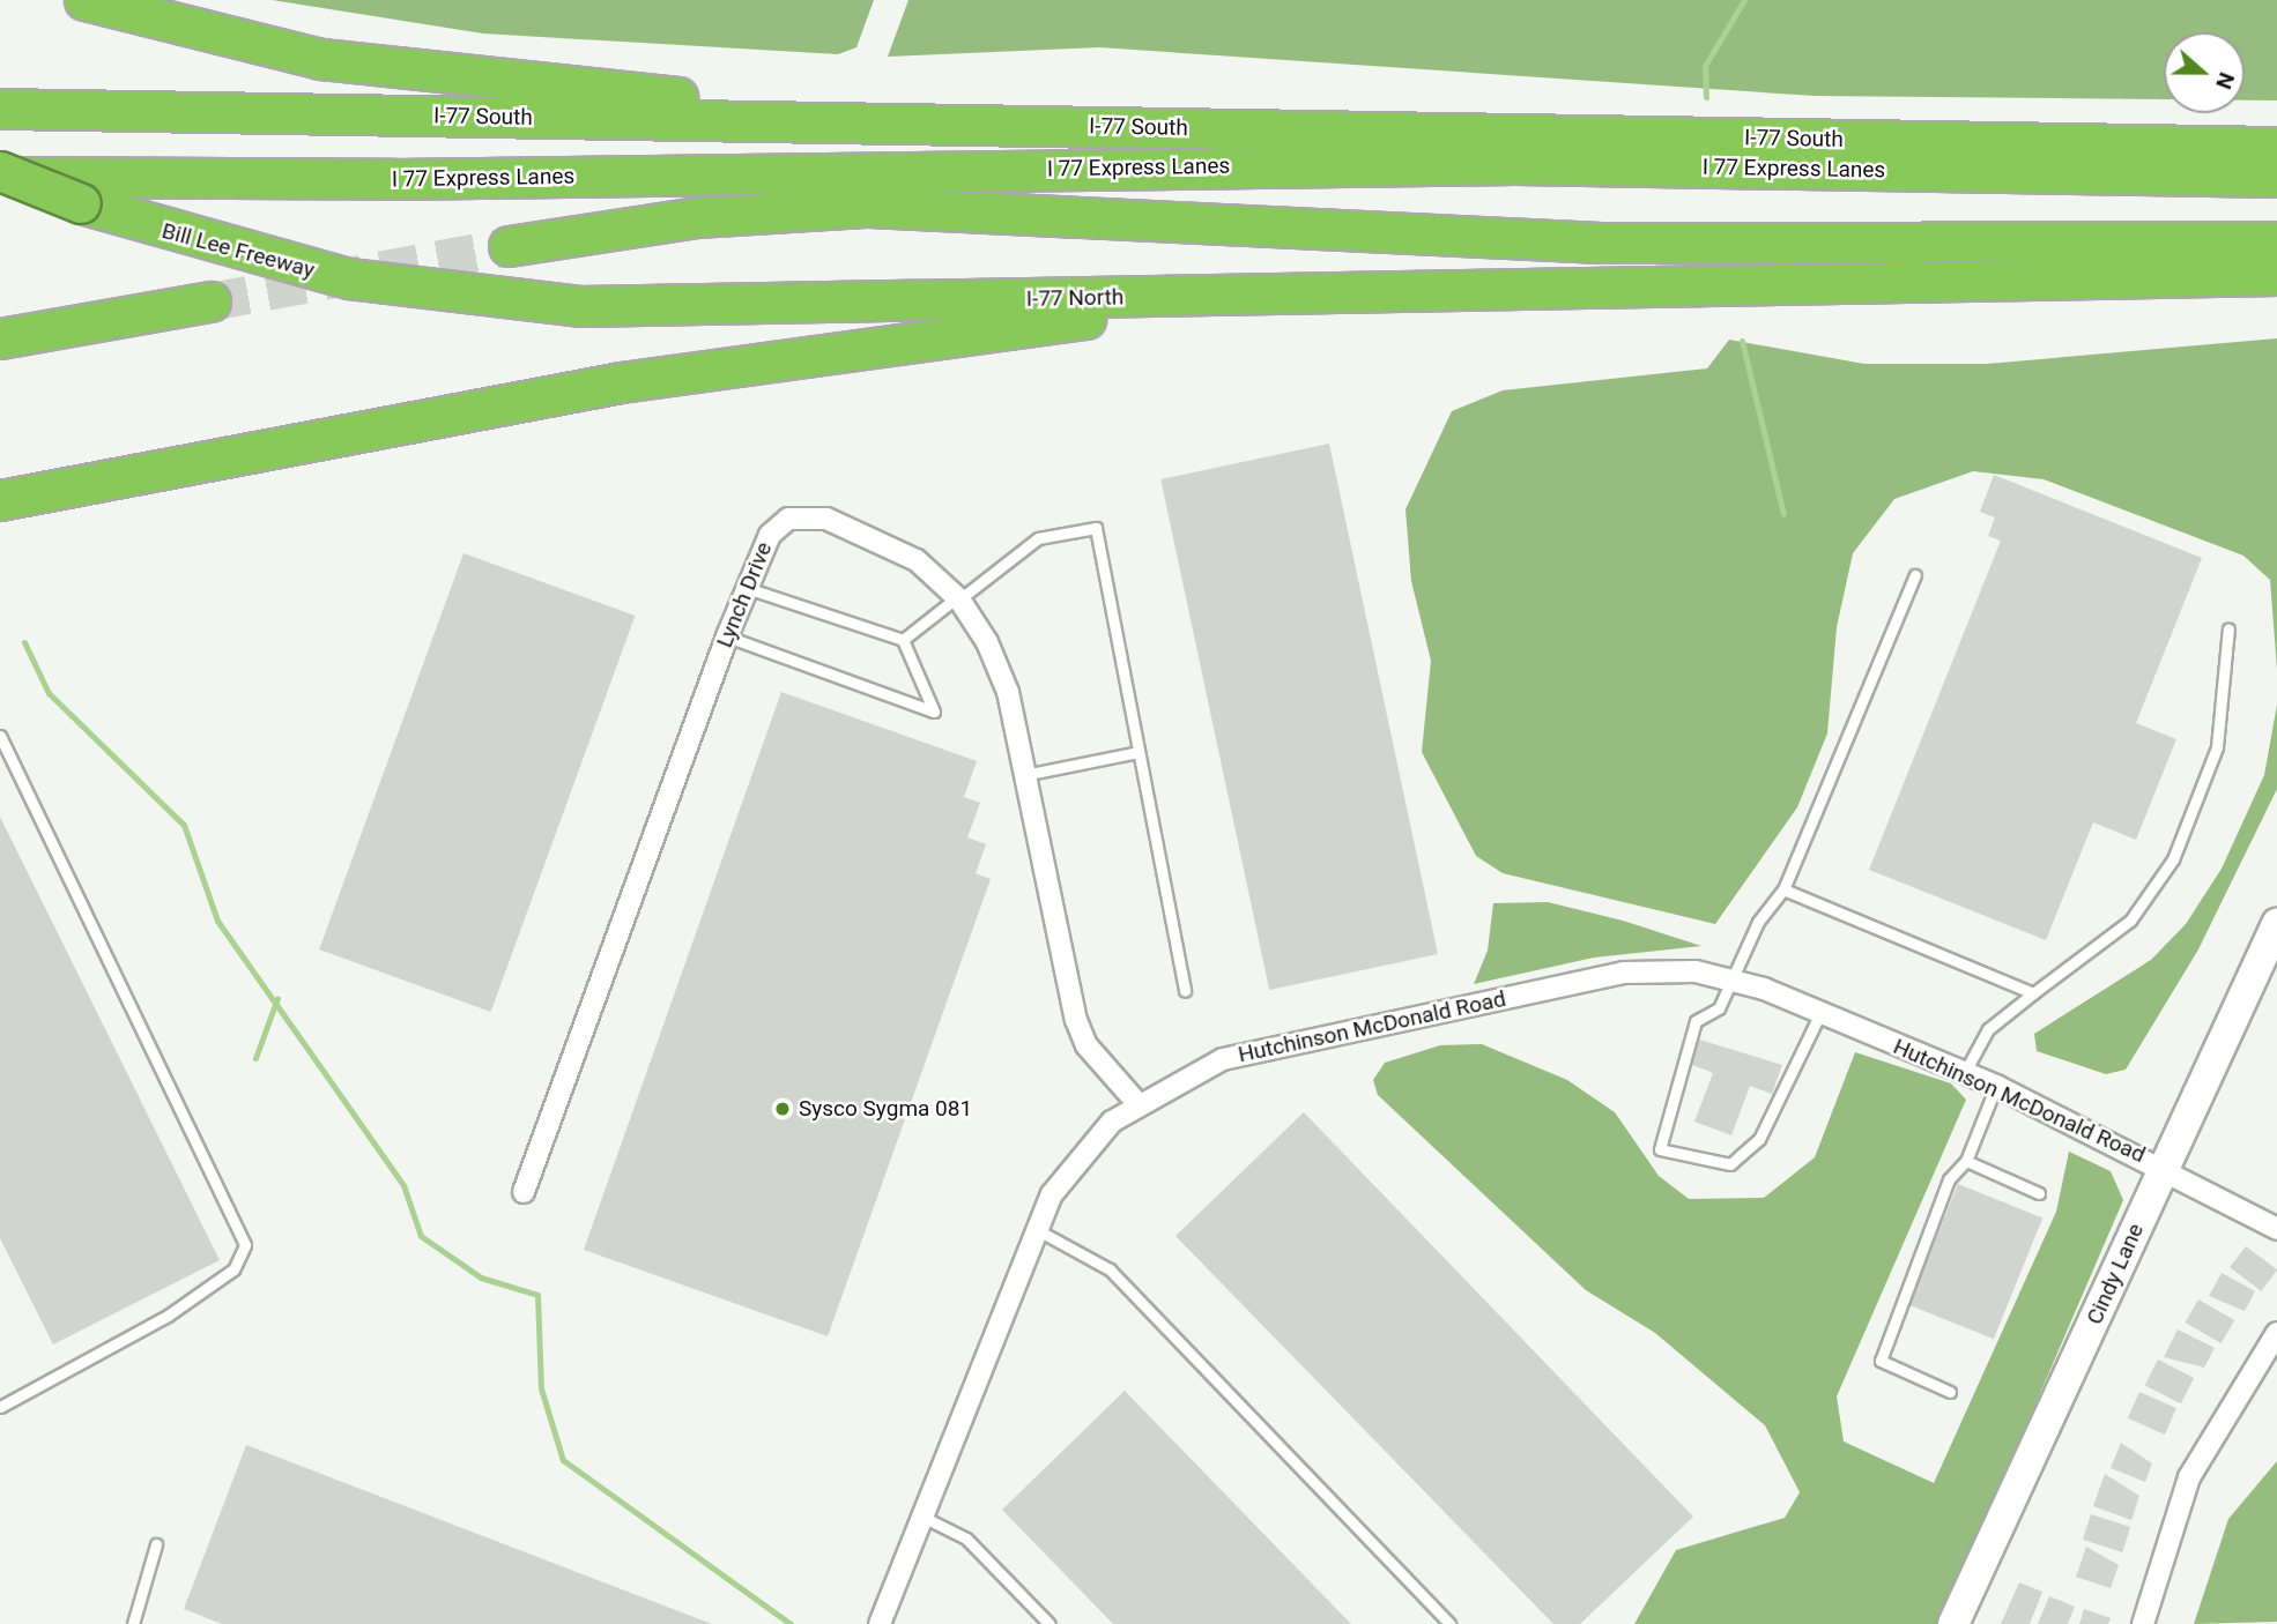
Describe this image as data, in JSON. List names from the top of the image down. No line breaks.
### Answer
{"streets":{"highway":["I-77 South","I 77 Express Lanes","Bill Lee Freeway","I-77 North"],"main road":["Cindy Lane"],"street":["Lynch Drive","Hutchinson McDonald Road"]},"crossings":[["I 77 Express Lanes","Bill Lee Freeway"],["Bill Lee Freeway","I-77 North"],["Lynch Drive","Hutchinson McDonald Road"],["Hutchinson McDonald Road","Cindy Lane"]],"places":["Sysco Sygma 081"],"north":"right"}
